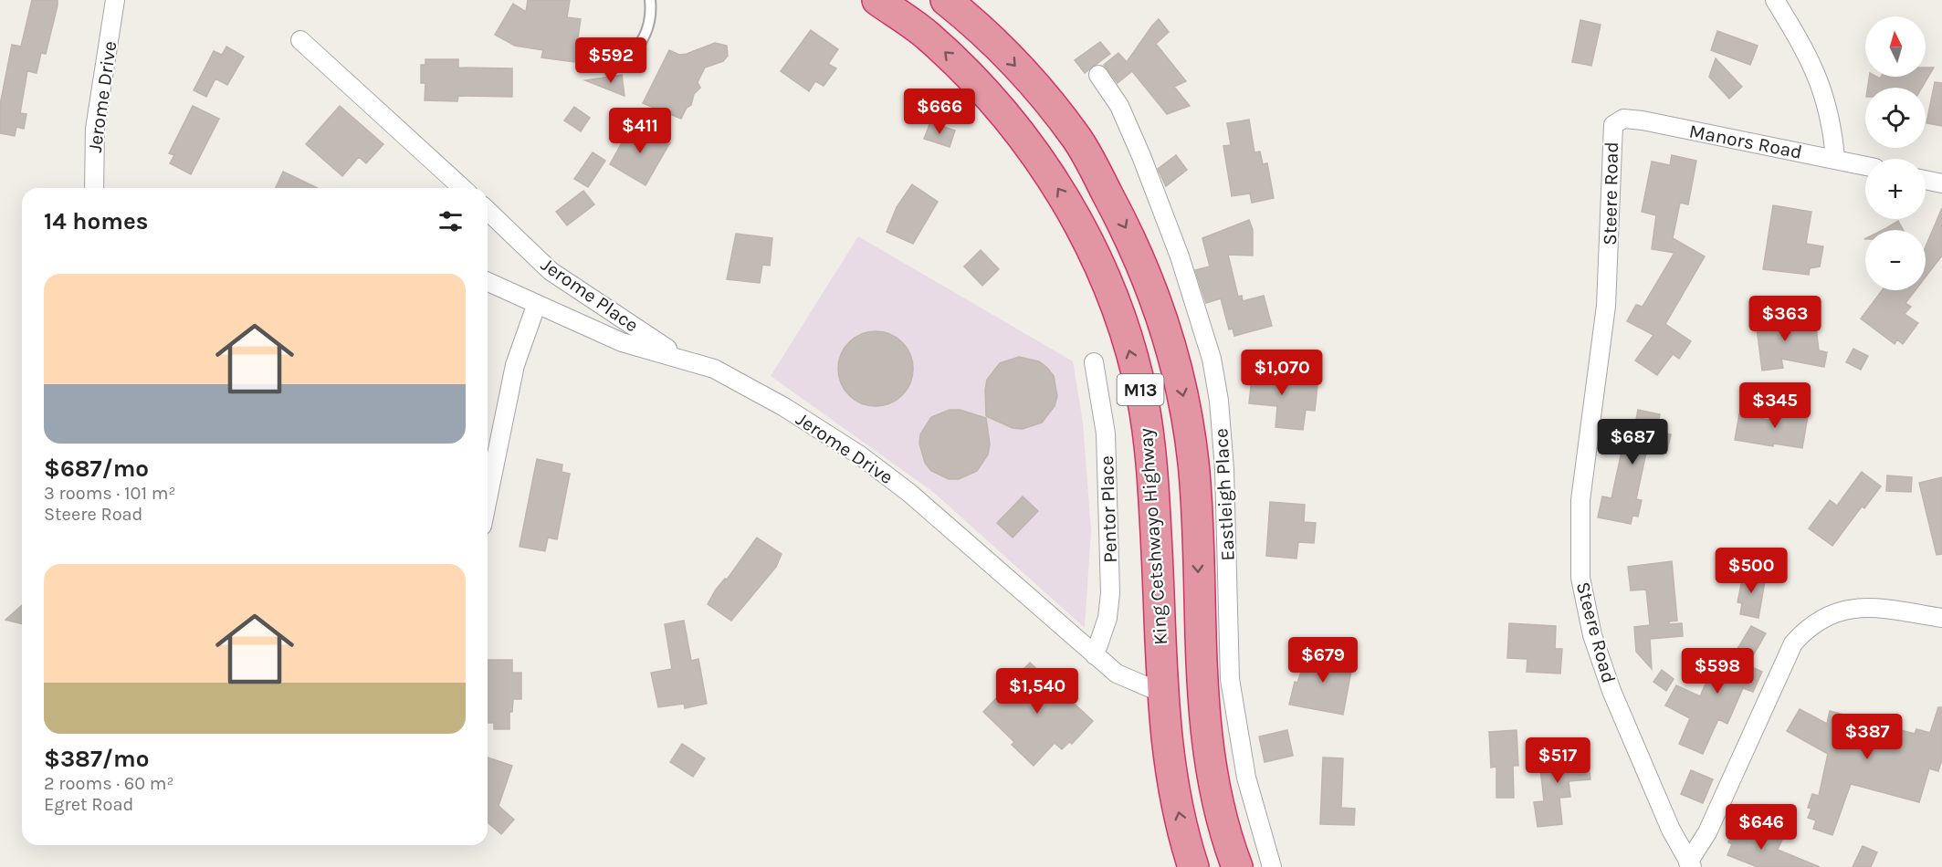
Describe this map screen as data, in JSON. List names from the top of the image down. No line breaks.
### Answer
{"streets":{"highway":["M13","King Cetshwayo Highway"],"street":["Jerome Drive","Manors Road","Steere Road","Jerome Place","Eastleigh Place","Pentor Place"]},"crossings":[["Jerome Drive","Jerome Place"],["Jerome Drive","Pentor Place"],["Jerome Drive","King Cetshwayo Highway"],["Manors Road","Steere Road"]],"north":"top","page":{"map_buttons":["+","−"],"price":["$592","$666","$411","$363","$1,070","$345","$687","$500","$679","$598","$1,540","$387","$517","$646"],"heading":"14 homes","list":[{"name":"$687/mo","note":"3 rooms · 101 m² · Steere Road"},{"name":"$387/mo","note":"2 rooms · 60 m² · Egret Road"}]}}
